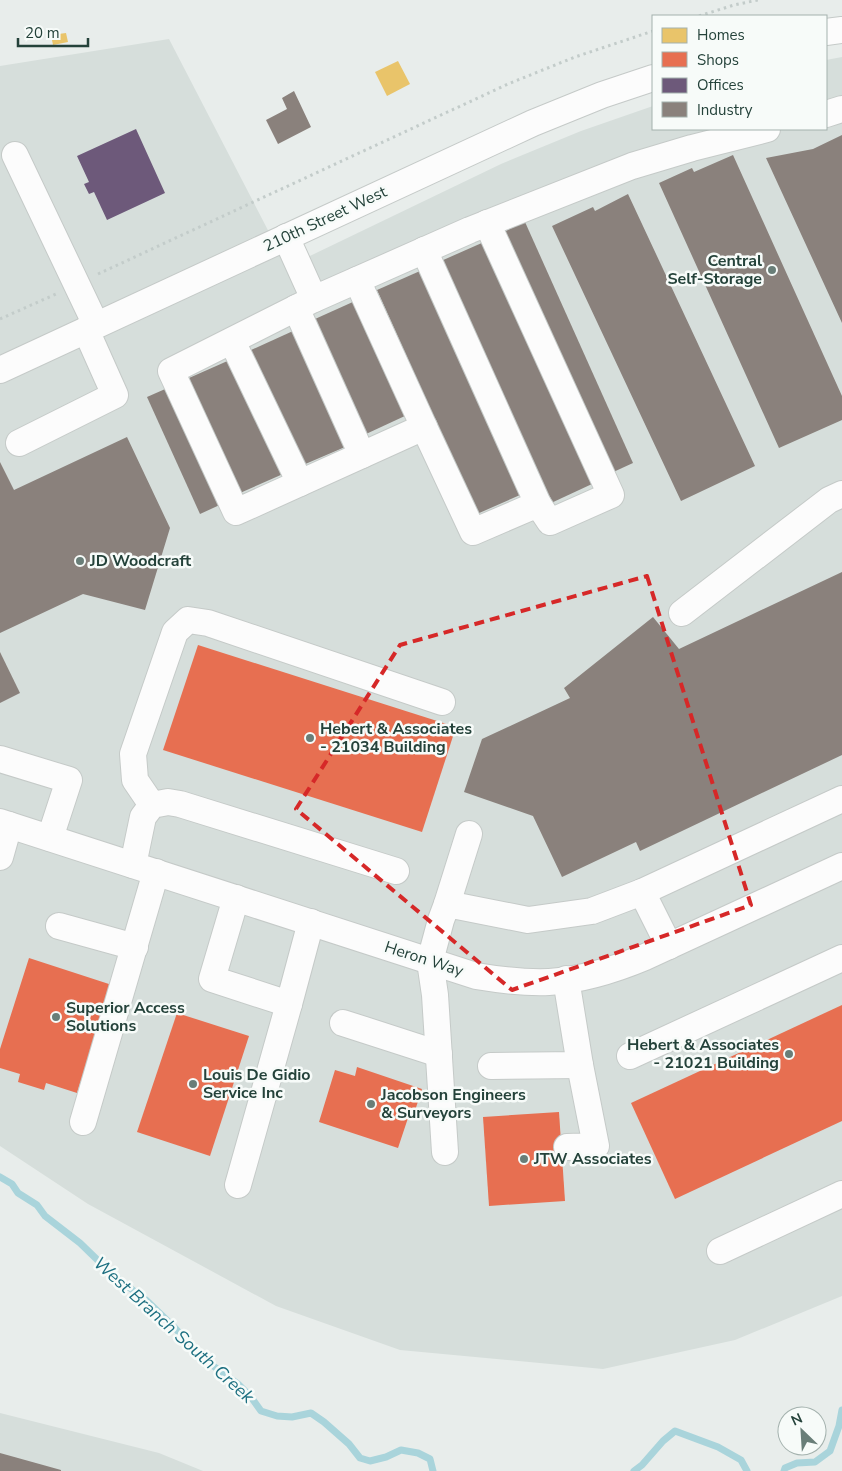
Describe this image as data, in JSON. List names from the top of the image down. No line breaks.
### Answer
{"streets":{"street":["210th Street West","Heron Way"]},"water":["West Branch South Creek"],"places":["Central Self-Storage","JD Woodcraft","Hebert & Associates - 21034 Building","Superior Access Solutions","Hebert & Associates - 21021 Building","Louis De Gidio Service Inc","Jacobson Engineers & Surveyors","JTW Associates"],"legend":["Homes","Shops","Offices","Industry"],"scale_bar":"20 m","north":"top left"}
